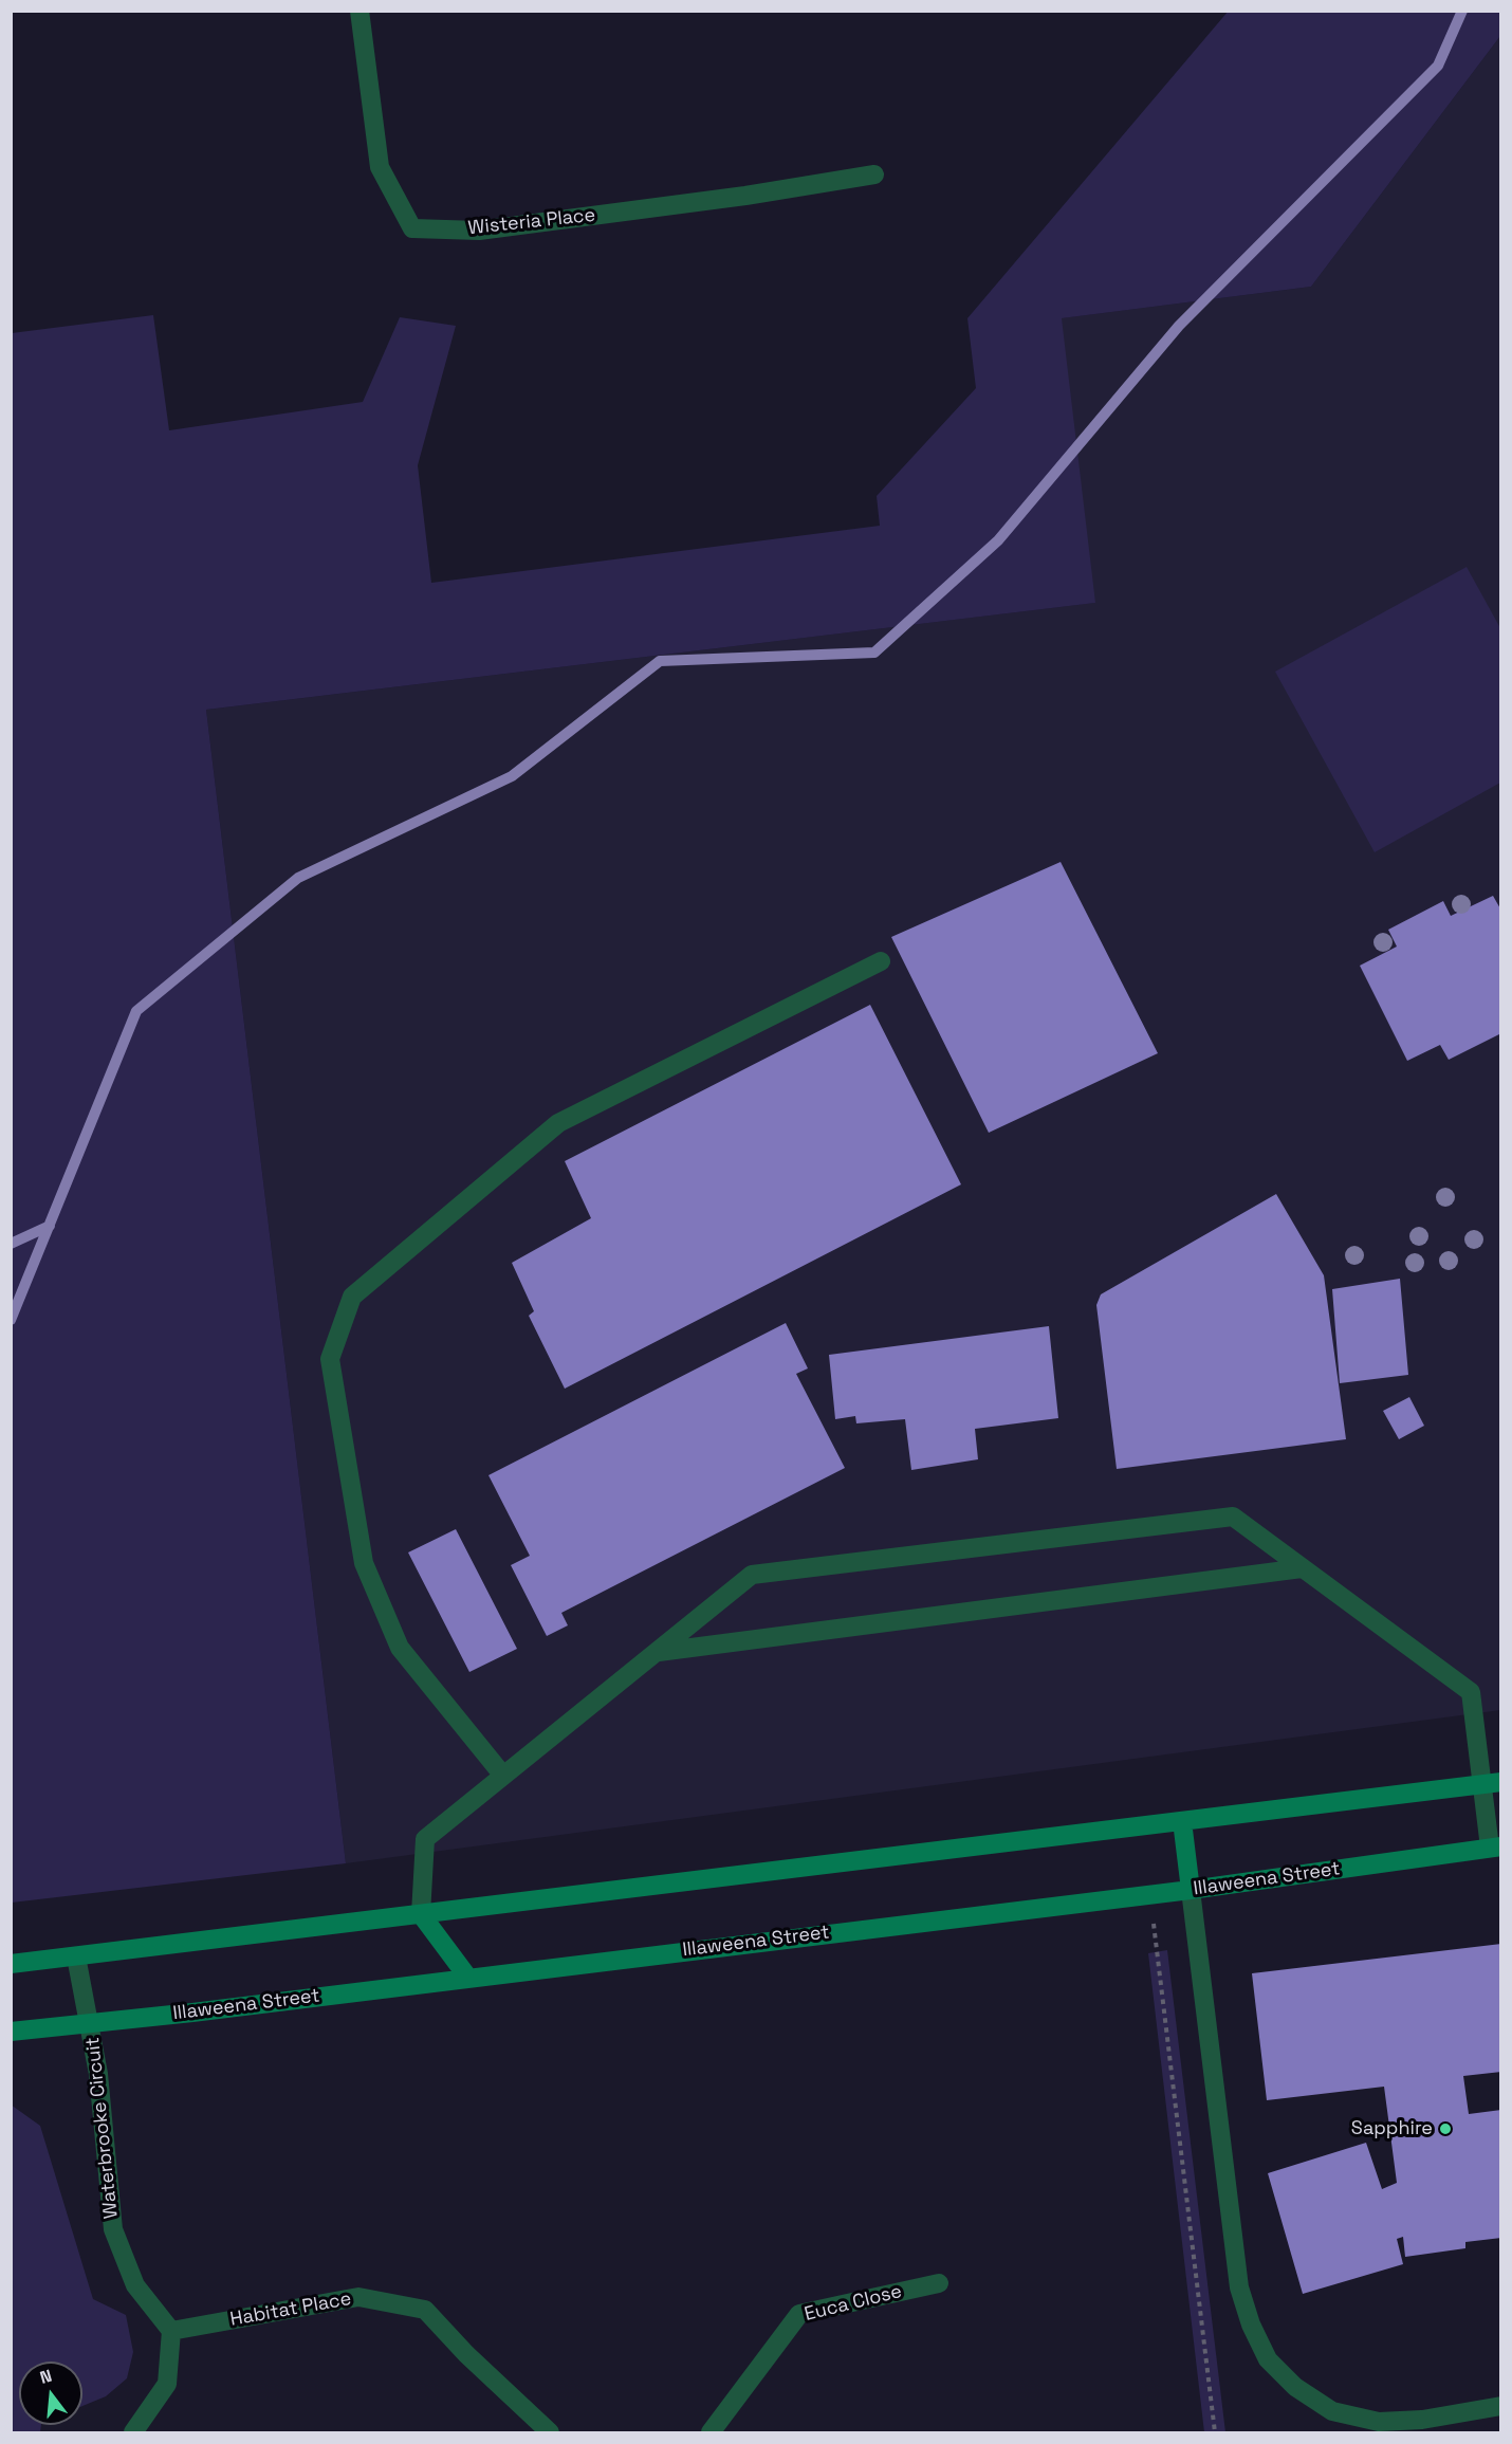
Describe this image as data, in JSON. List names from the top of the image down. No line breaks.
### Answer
{"streets":{"main road":["Illaweena Street"],"street":["Wisteria Place","Waterbrooke Circuit","Euca Close","Habitat Place"]},"crossings":[["Illaweena Street","Waterbrooke Circuit"],["Waterbrooke Circuit","Habitat Place"]],"places":["Sapphire"],"north":"top"}
